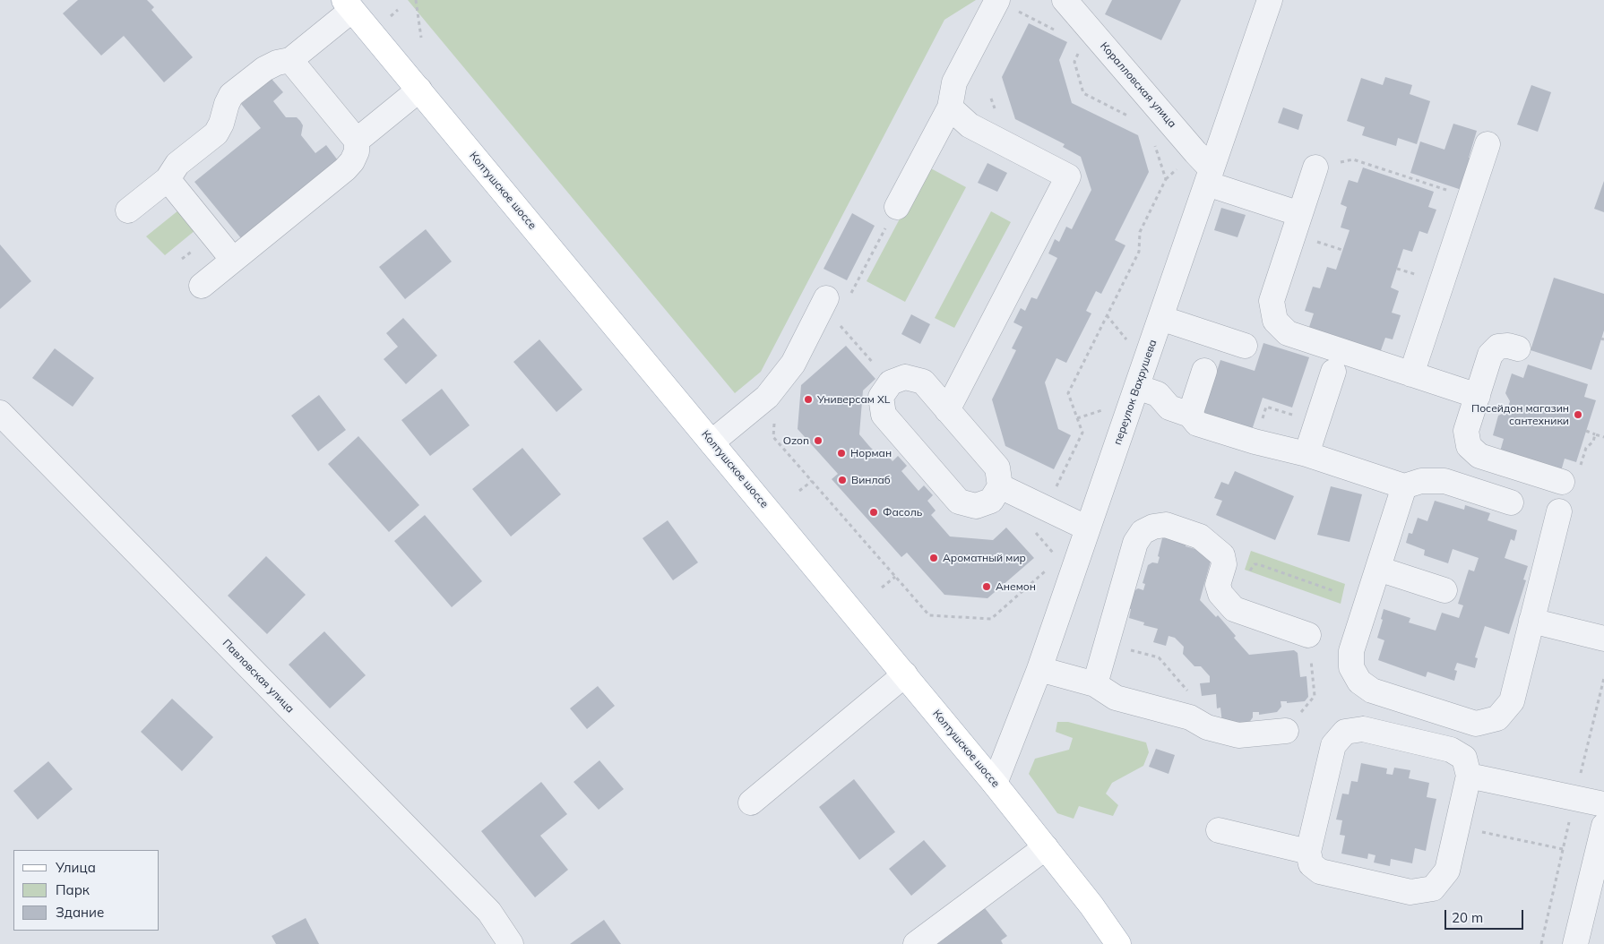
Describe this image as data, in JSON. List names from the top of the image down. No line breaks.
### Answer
{"streets":{"main road":["Колтушское шоссе"],"street":["Коралловская улица","переулок Вахрушева","Павловская улица"]},"crossings":[["Коралловская улица","переулок Вахрушева"],["Колтушское шоссе","переулок Вахрушева"]],"places":["Универсам XL","Посейдон магазин сантехники","Ozon","Норман","Винлаб","Фасоль","Ароматный мир","Анемон"],"legend":["Улица","Парк","Здание"],"scale_bar":"20 m"}
